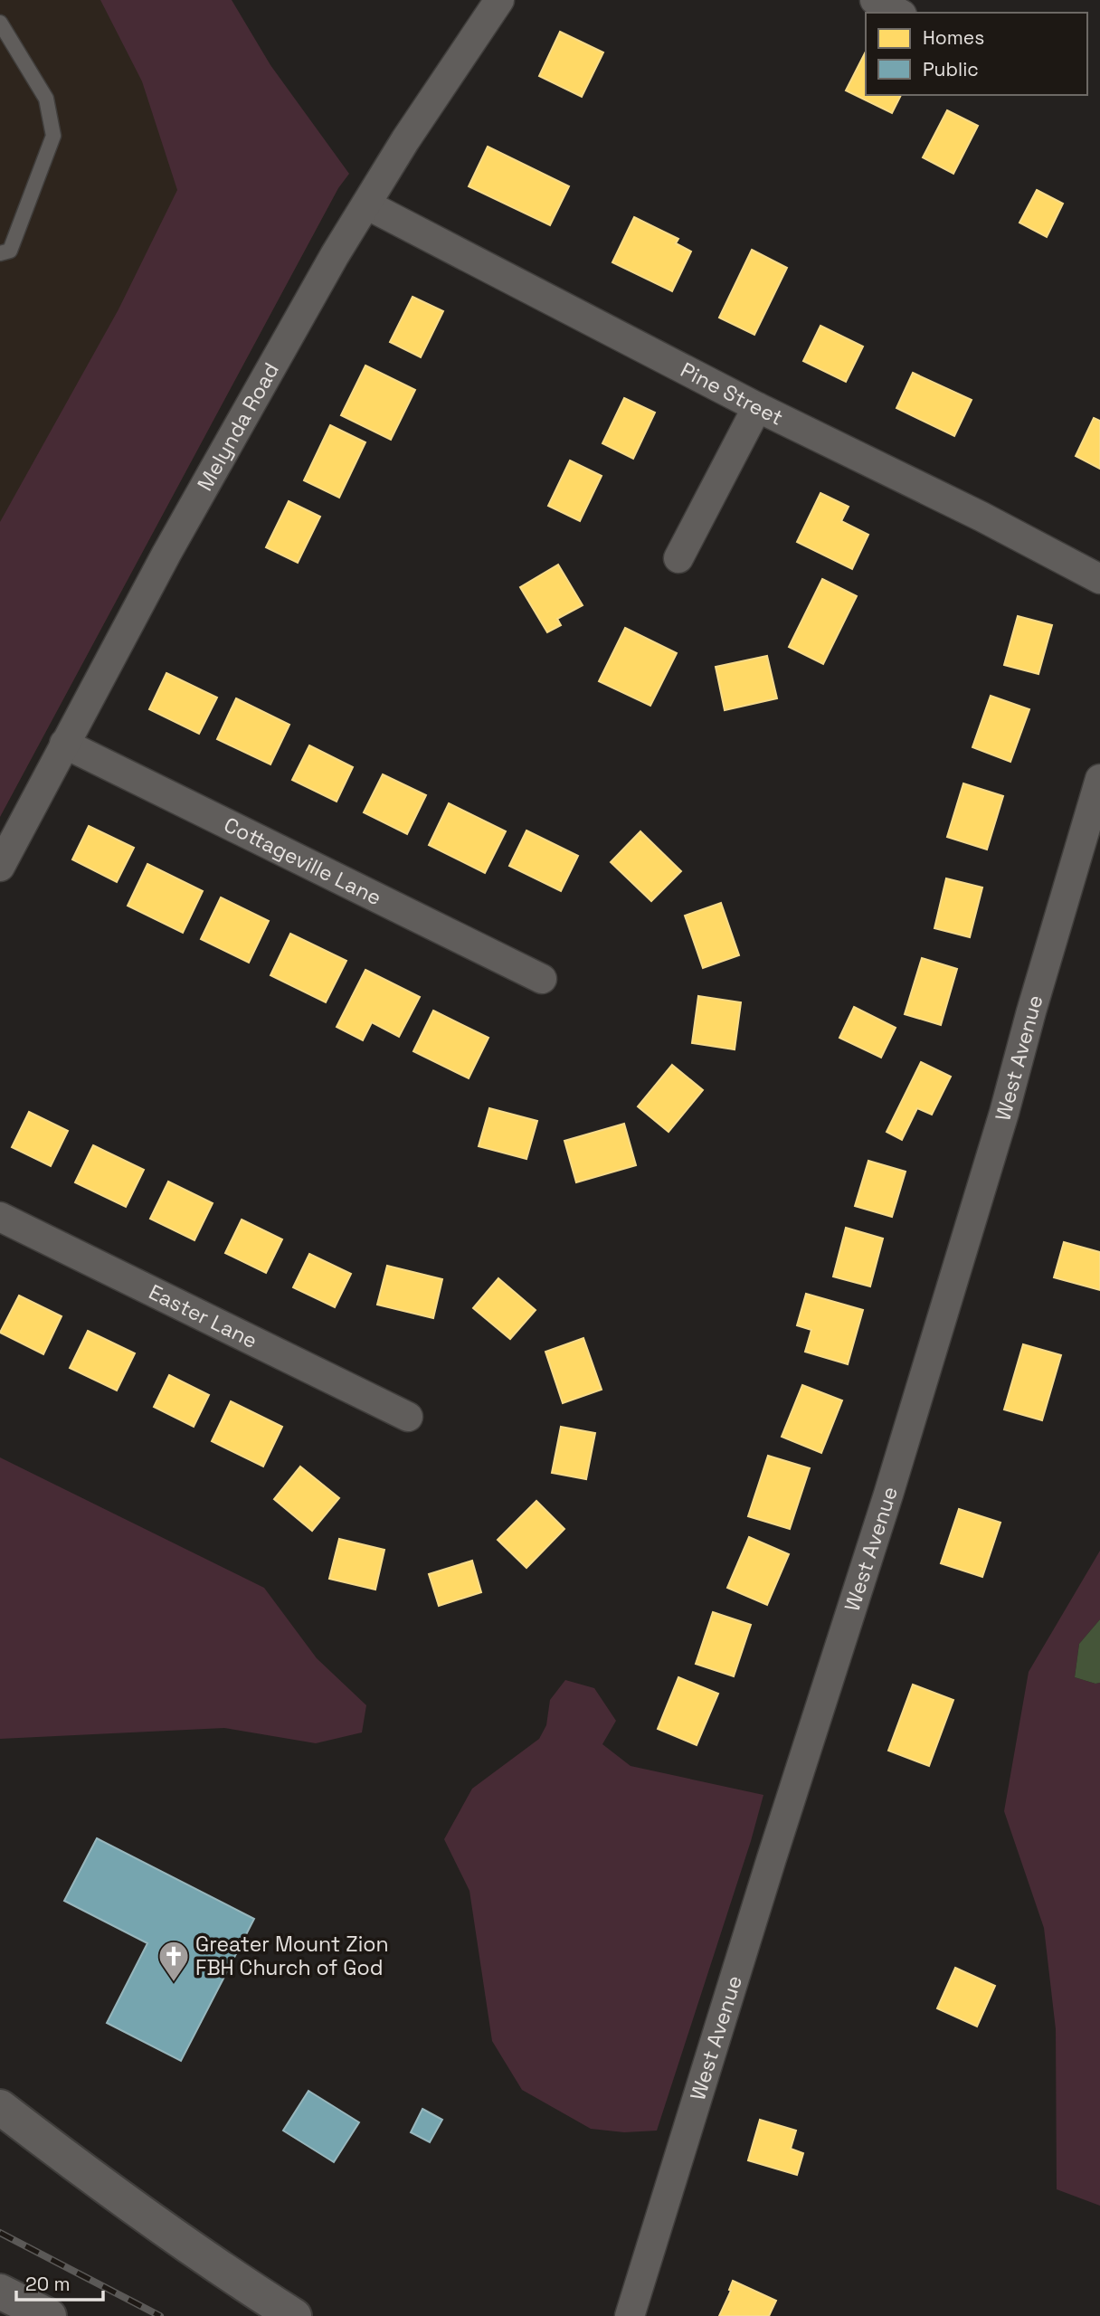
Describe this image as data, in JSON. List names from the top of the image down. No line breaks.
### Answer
{"streets":{"street":["Pine Street","Melynda Road","Cottageville Lane","West Avenue","Easter Lane"]},"crossings":[["Pine Street","Melynda Road"],["Melynda Road","Cottageville Lane"]],"places":{"church":["Greater Mount Zion FBH Church of God"]},"legend":["Homes","Public"],"scale_bar":"20 m"}
